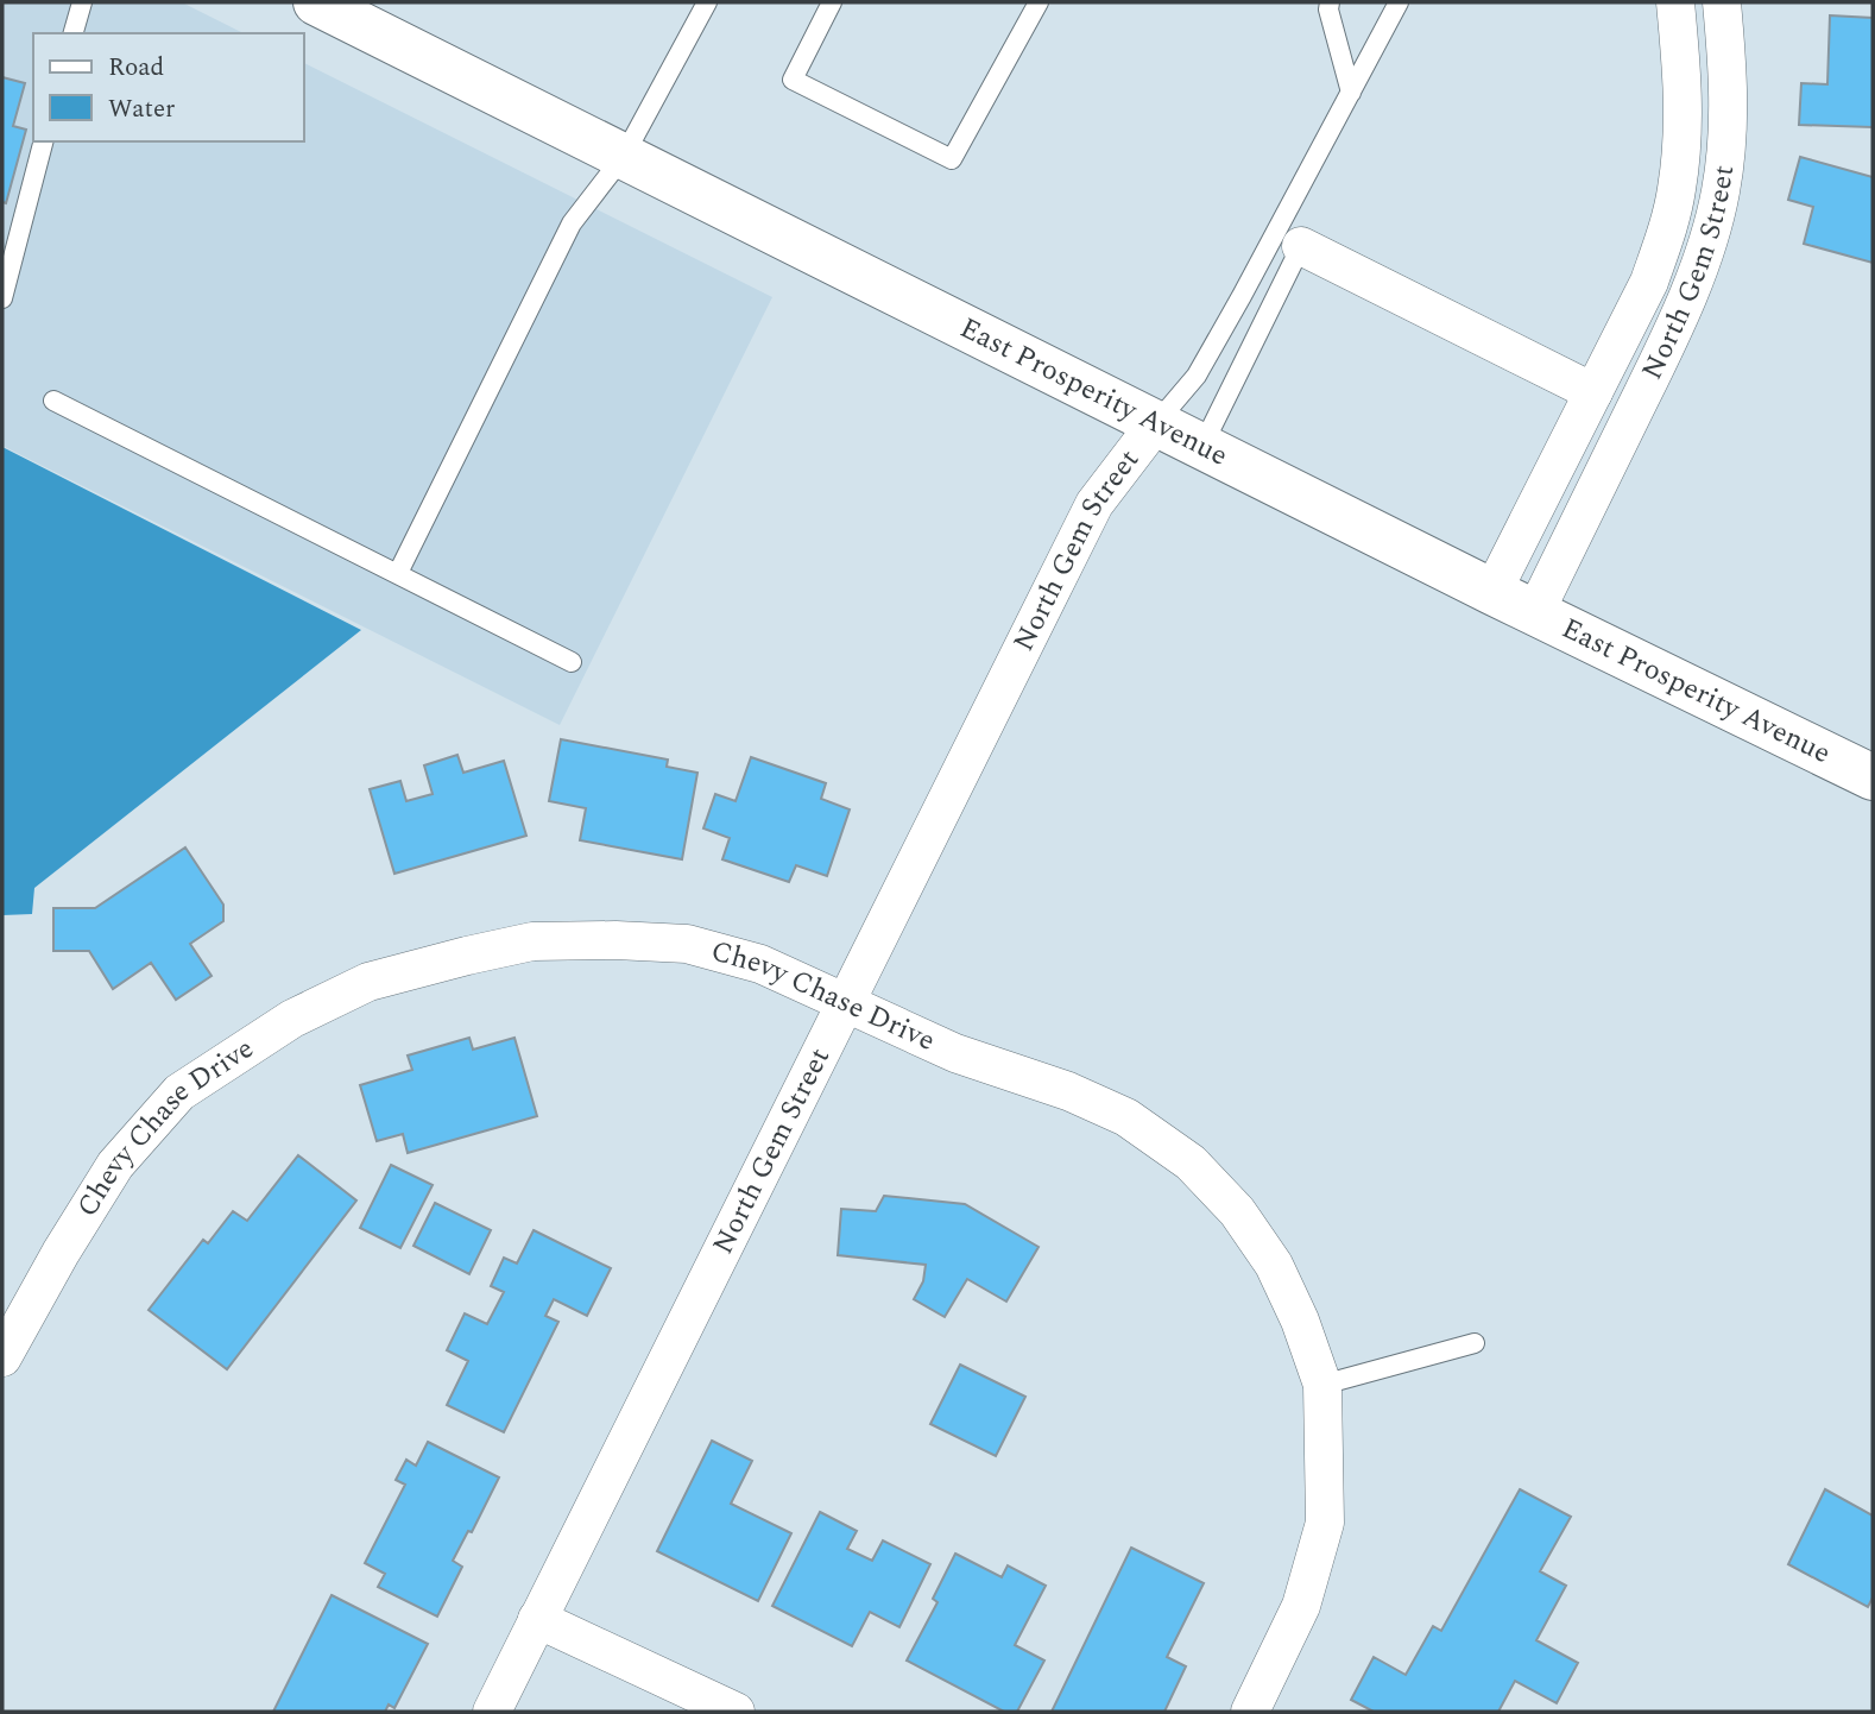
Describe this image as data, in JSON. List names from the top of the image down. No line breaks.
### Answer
{"streets":{"main road":["East Prosperity Avenue"],"street":["North Gem Street","Chevy Chase Drive"]},"crossings":[["North Gem Street","East Prosperity Avenue"],["North Gem Street","Chevy Chase Drive"]],"legend":["Road","Water"]}
